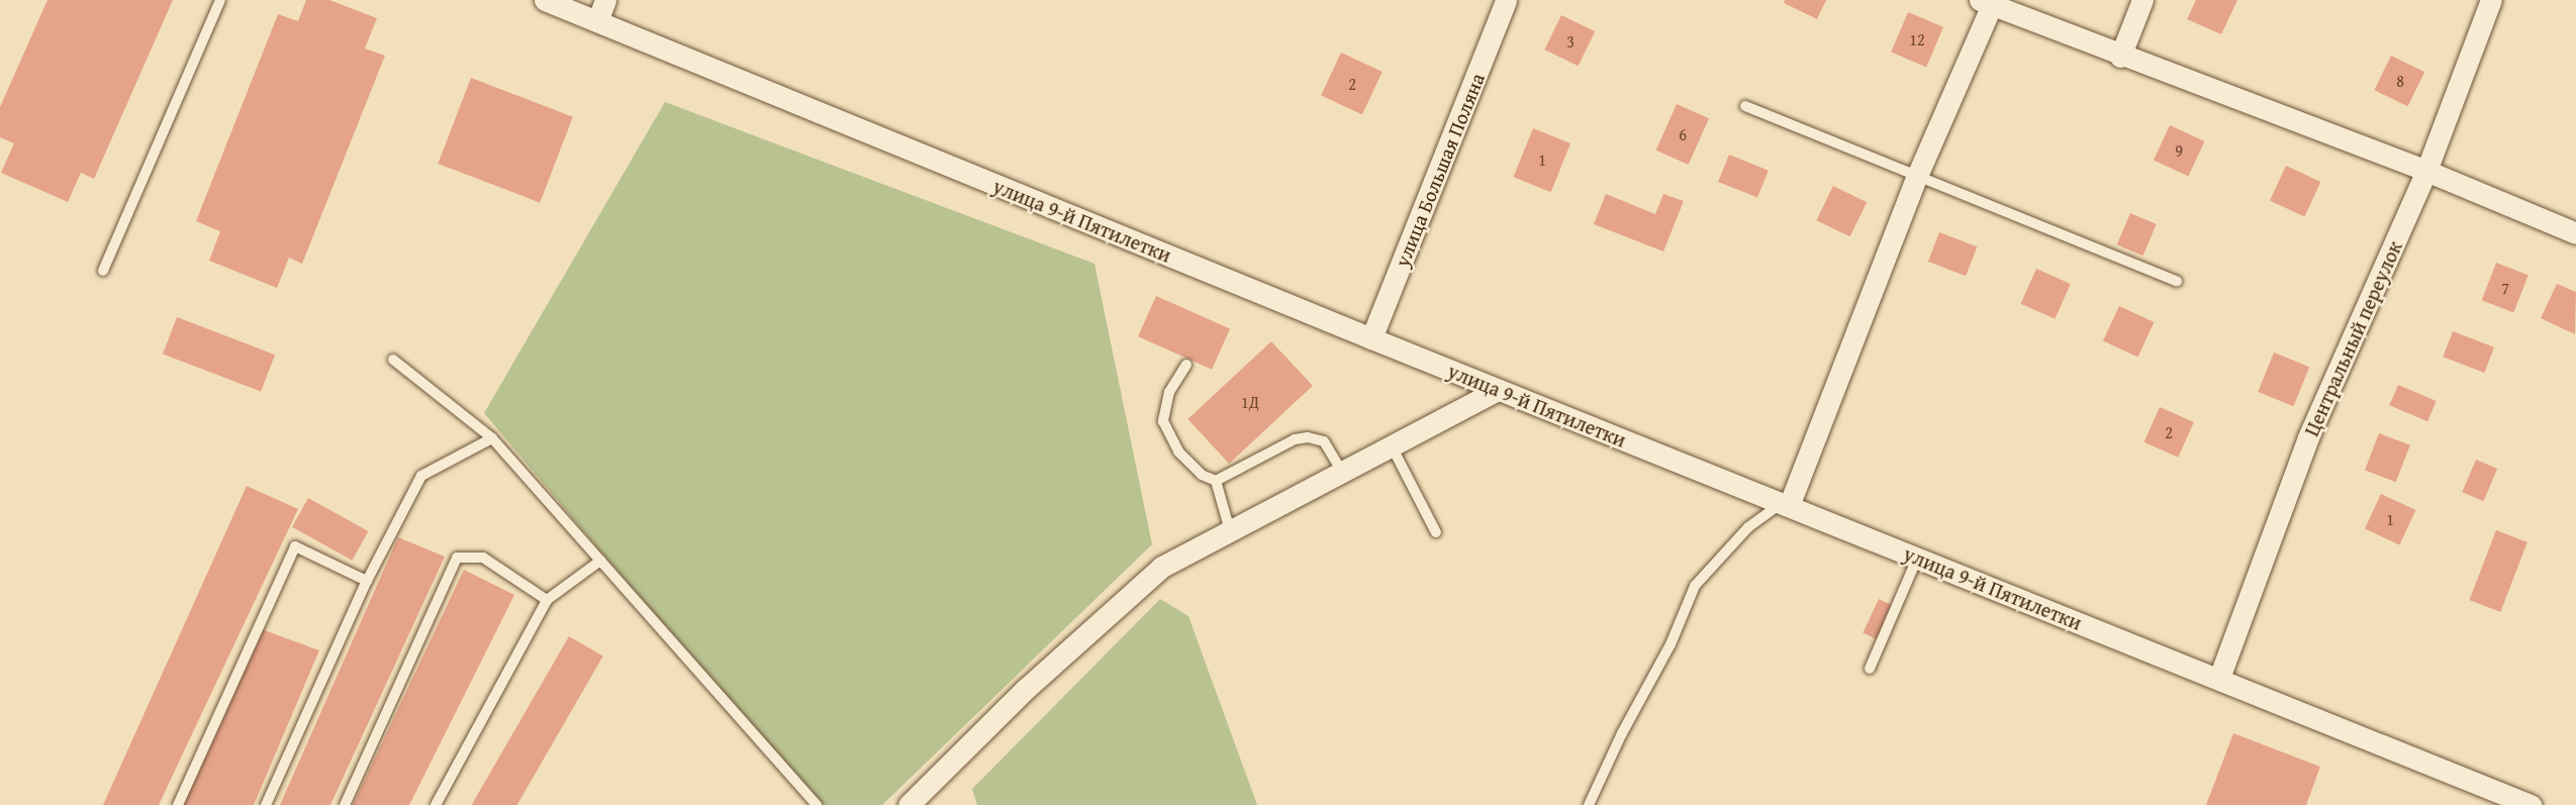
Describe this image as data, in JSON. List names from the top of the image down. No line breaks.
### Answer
{"streets":{"street":["улица Большая Поляна","улица 9-й Пятилетки","Центральный переулок"]},"crossings":[["улица Большая Поляна","улица 9-й Пятилетки"],["улица 9-й Пятилетки","Центральный переулок"]],"house_numbers":["12","3","8","2","6","9","1","7","1Д","2","1"]}
